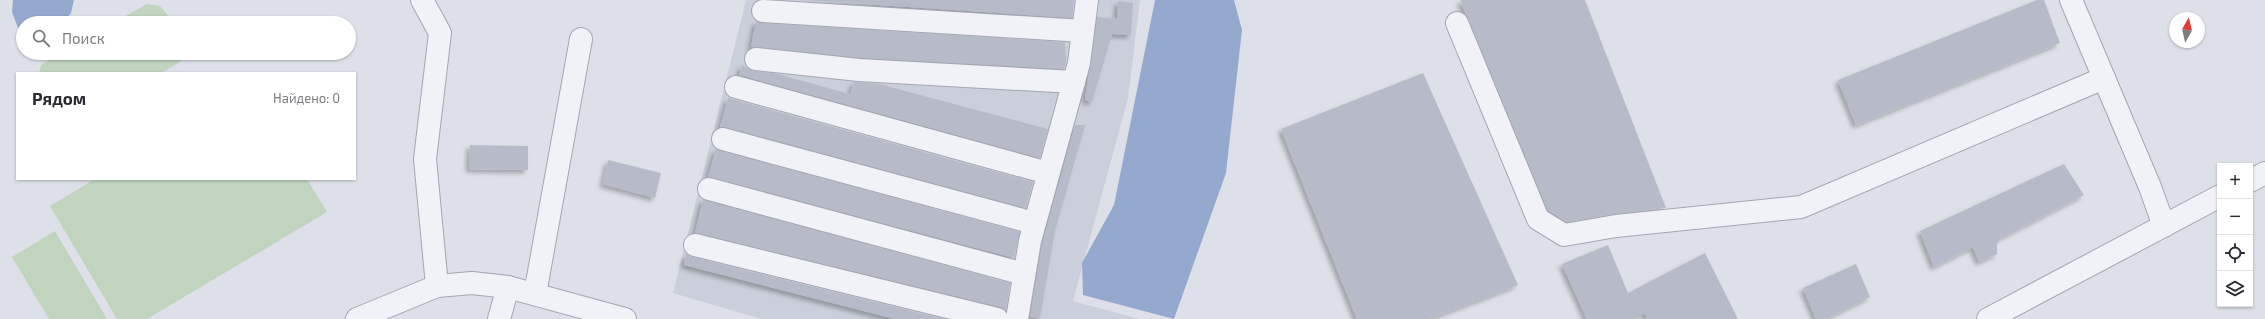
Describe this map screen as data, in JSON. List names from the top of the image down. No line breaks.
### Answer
{"north":"top","page":{"search":"Поиск","heading":["Рядом","Найдено: 0"],"map_buttons":["+","−"]}}
